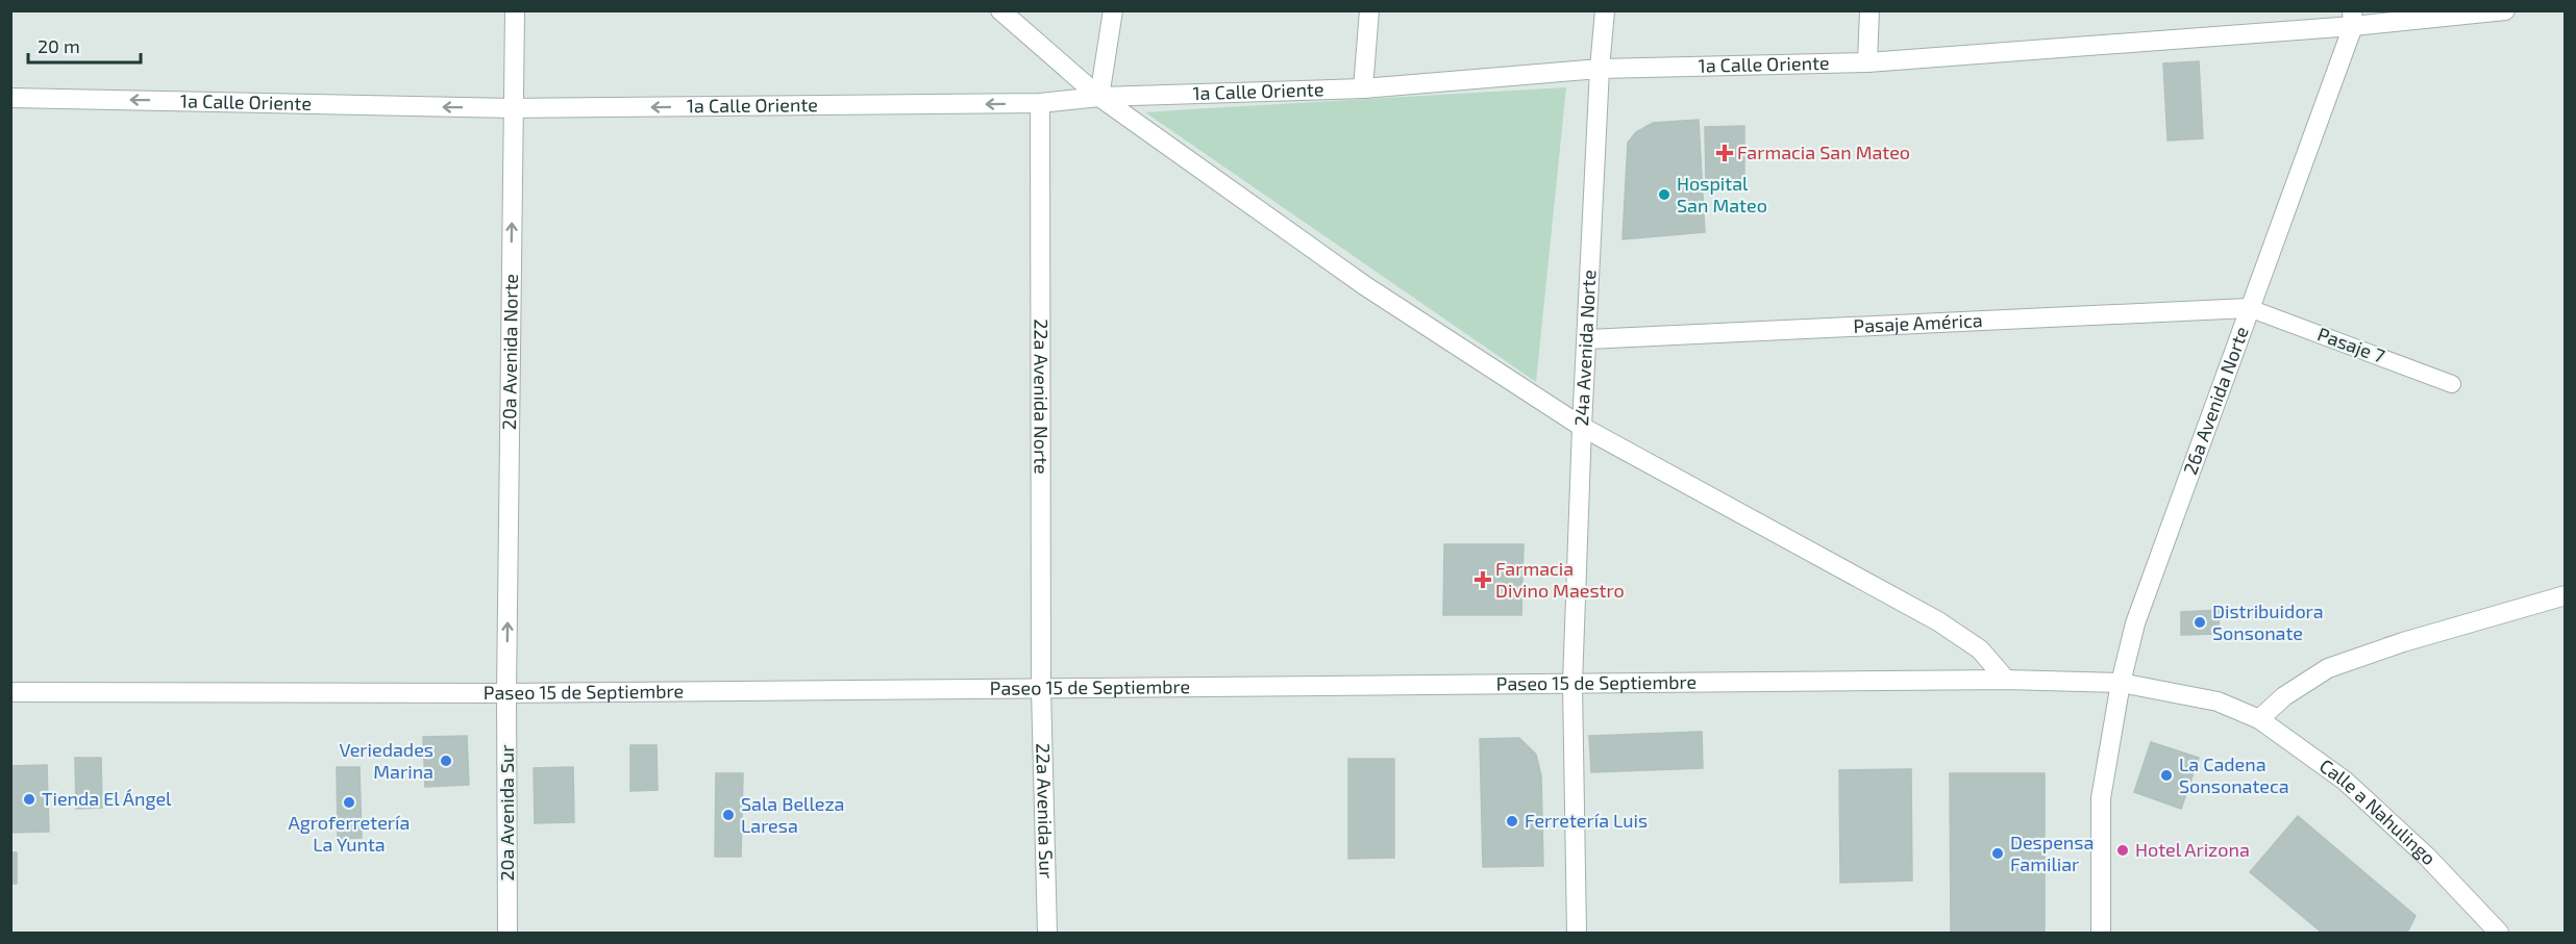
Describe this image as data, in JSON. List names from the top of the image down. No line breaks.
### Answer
{"streets":{"street":["1a Calle Oriente","Pasaje América","24a Avenida Norte","20a Avenida Norte","22a Avenida Norte","26a Avenida Norte","Paseo 15 de Septiembre","22a Avenida Sur","20a Avenida Sur","Calle a Nahulingo"],"lane":["Pasaje 7"]},"crossings":[["1a Calle Oriente","24a Avenida Norte"],["1a Calle Oriente","20a Avenida Norte"],["1a Calle Oriente","22a Avenida Norte"],["1a Calle Oriente","26a Avenida Norte"],["Pasaje América","Pasaje 7"],["Pasaje América","24a Avenida Norte"],["Pasaje América","26a Avenida Norte"],["Pasaje 7","26a Avenida Norte"],["24a Avenida Norte","Paseo 15 de Septiembre"],["20a Avenida Norte","Paseo 15 de Septiembre"],["20a Avenida Norte","20a Avenida Sur"],["22a Avenida Norte","Paseo 15 de Septiembre"],["22a Avenida Norte","22a Avenida Sur"],["26a Avenida Norte","Paseo 15 de Septiembre"],["Paseo 15 de Septiembre","22a Avenida Sur"],["Paseo 15 de Septiembre","20a Avenida Sur"],["Paseo 15 de Septiembre","Calle a Nahulingo"]],"one_way":["1a Calle Oriente","20a Avenida Norte"],"places":{"health":["Farmacia San Mateo","Farmacia Divino Maestro"],"other":["Hospital San Mateo","Distribuidora Sonsonate","Veriedades Marina","La Cadena Sonsonateca","Tienda El Ángel","Agroferretería La Yunta","Sala Belleza Laresa","Ferretería Luis","Hotel Arizona","Despensa Familiar"]},"scale_bar":"20 m"}
